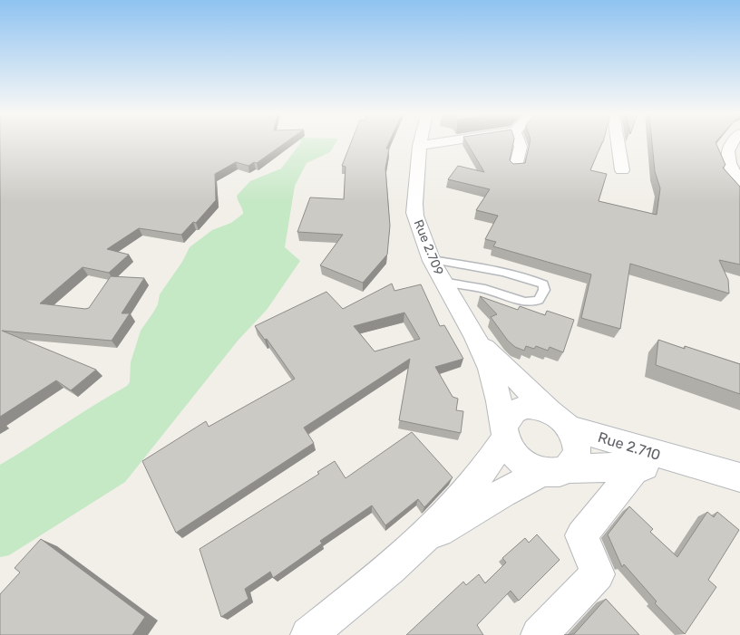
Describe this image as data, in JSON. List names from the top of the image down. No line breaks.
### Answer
{"streets":{"street":["Rue 2.709","Rue 2.710"]},"crossings":[["Rue 2.709","Rue 2.710"]]}
